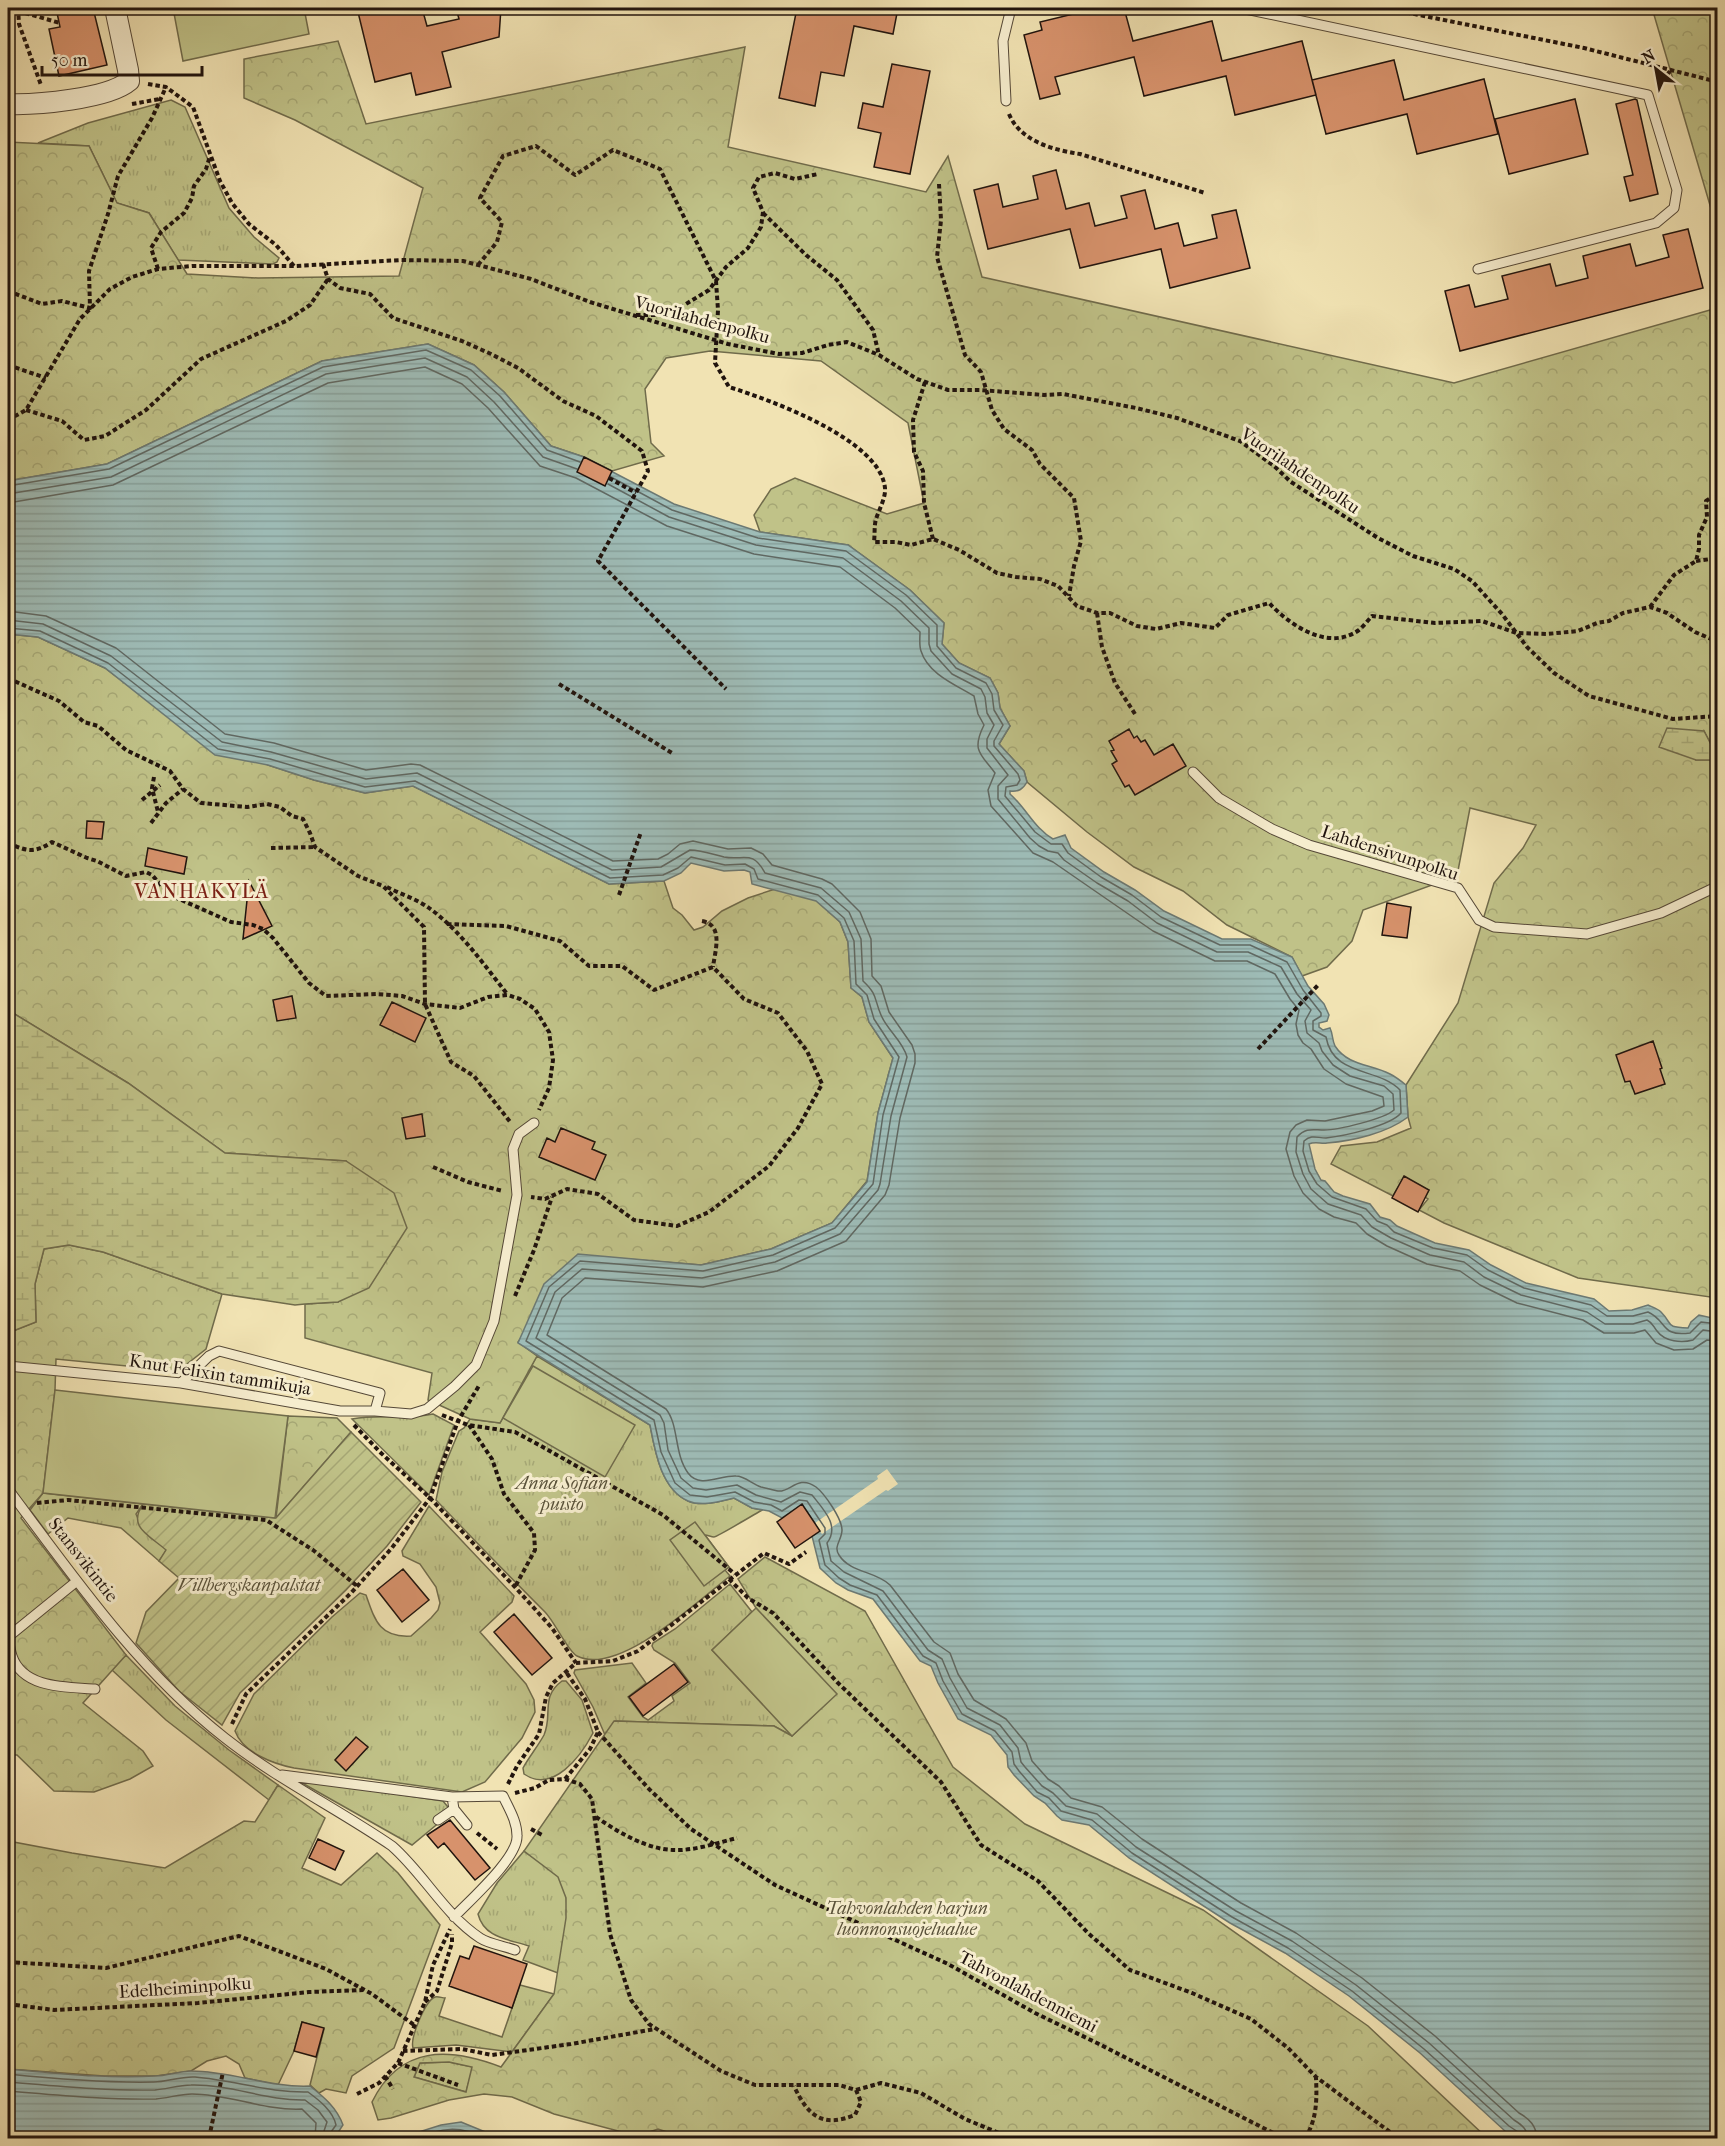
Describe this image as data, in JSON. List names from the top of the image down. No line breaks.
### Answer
{"streets":{"lane":["Lahdensivunpolku","Knut Felixin tammikuja","Stansvikintie"],"path":["Vuorilahdenpolku","Edelheiminpolku","Tahvonlahdenniemi"]},"districts":["VANHAKYLÄ"],"parks":["Anna Sofian puisto","Villbergskanpalstat","Tahvonlahden harjun luonnonsuojelualue"],"scale_bar":"50 m","north":"top left"}
